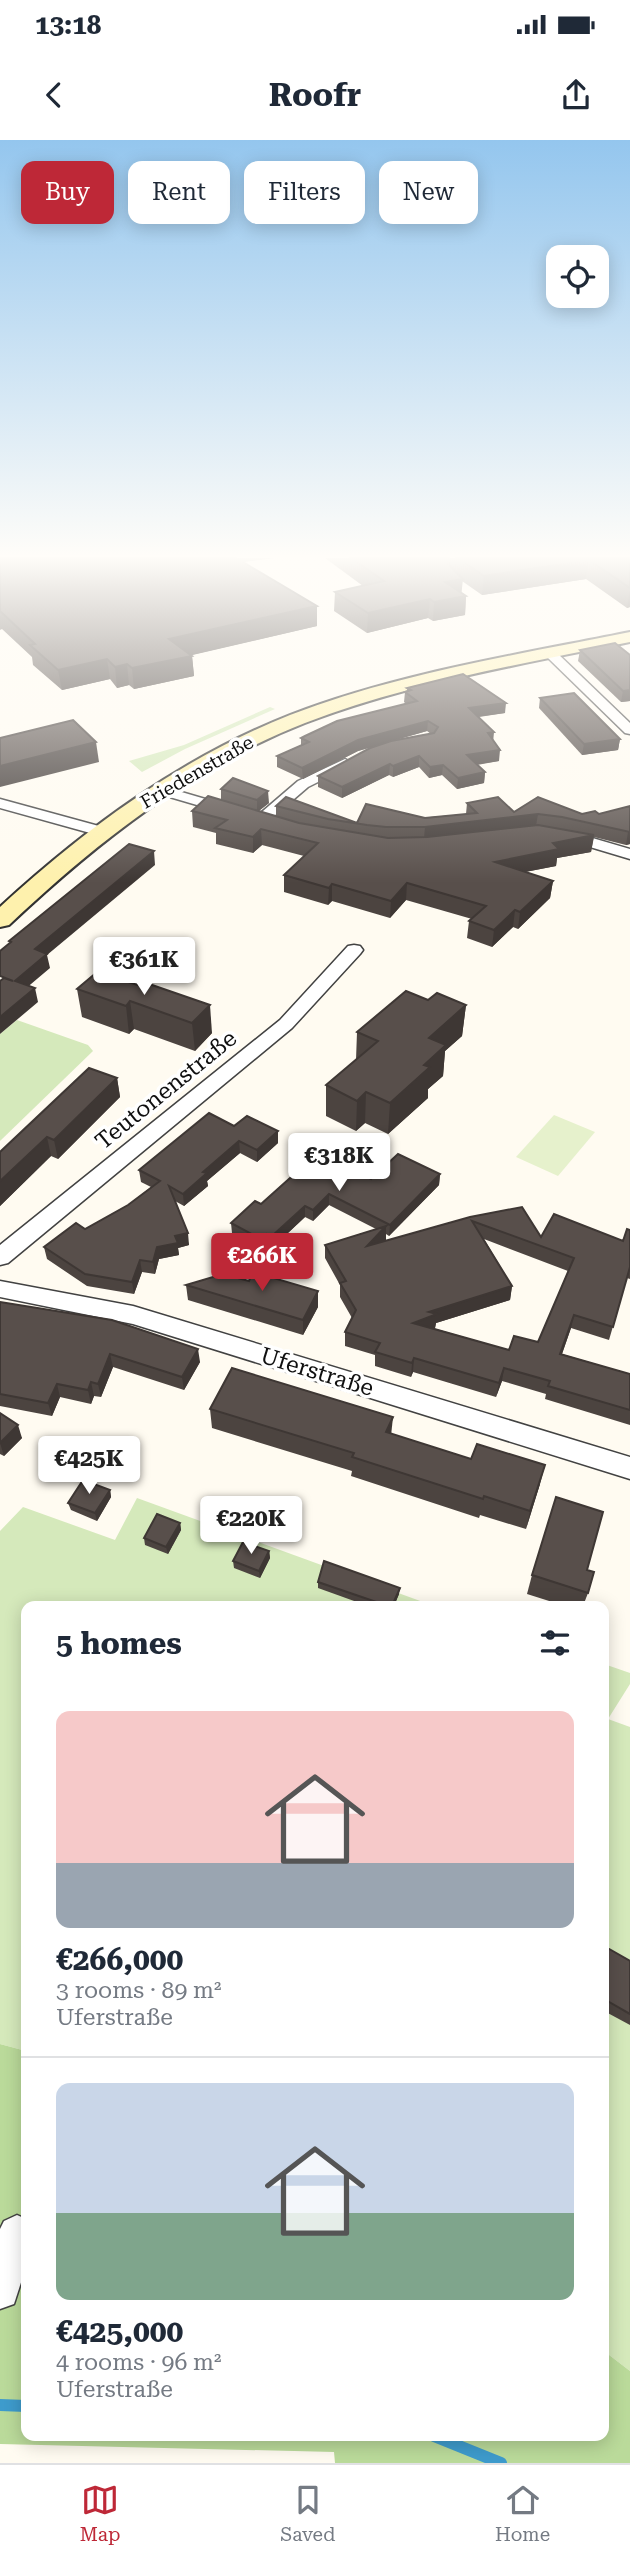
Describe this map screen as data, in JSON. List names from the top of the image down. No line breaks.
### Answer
{"streets":{"main road":["Friedenstraße"],"street":["Teutonenstraße","Uferstraße"]},"page":{"status":"13:18","header":"Roofr","chip":["Buy","Rent","Filters","New"],"price":["€361K","€318K","€266K","€425K","€220K"],"heading":"5 homes","list":[{"name":"€266,000","note":"3 rooms · 89 m² · Uferstraße"},{"name":"€425,000","note":"4 rooms · 96 m² · Uferstraße"}],"tabs":["Map","Saved","Home"]}}
